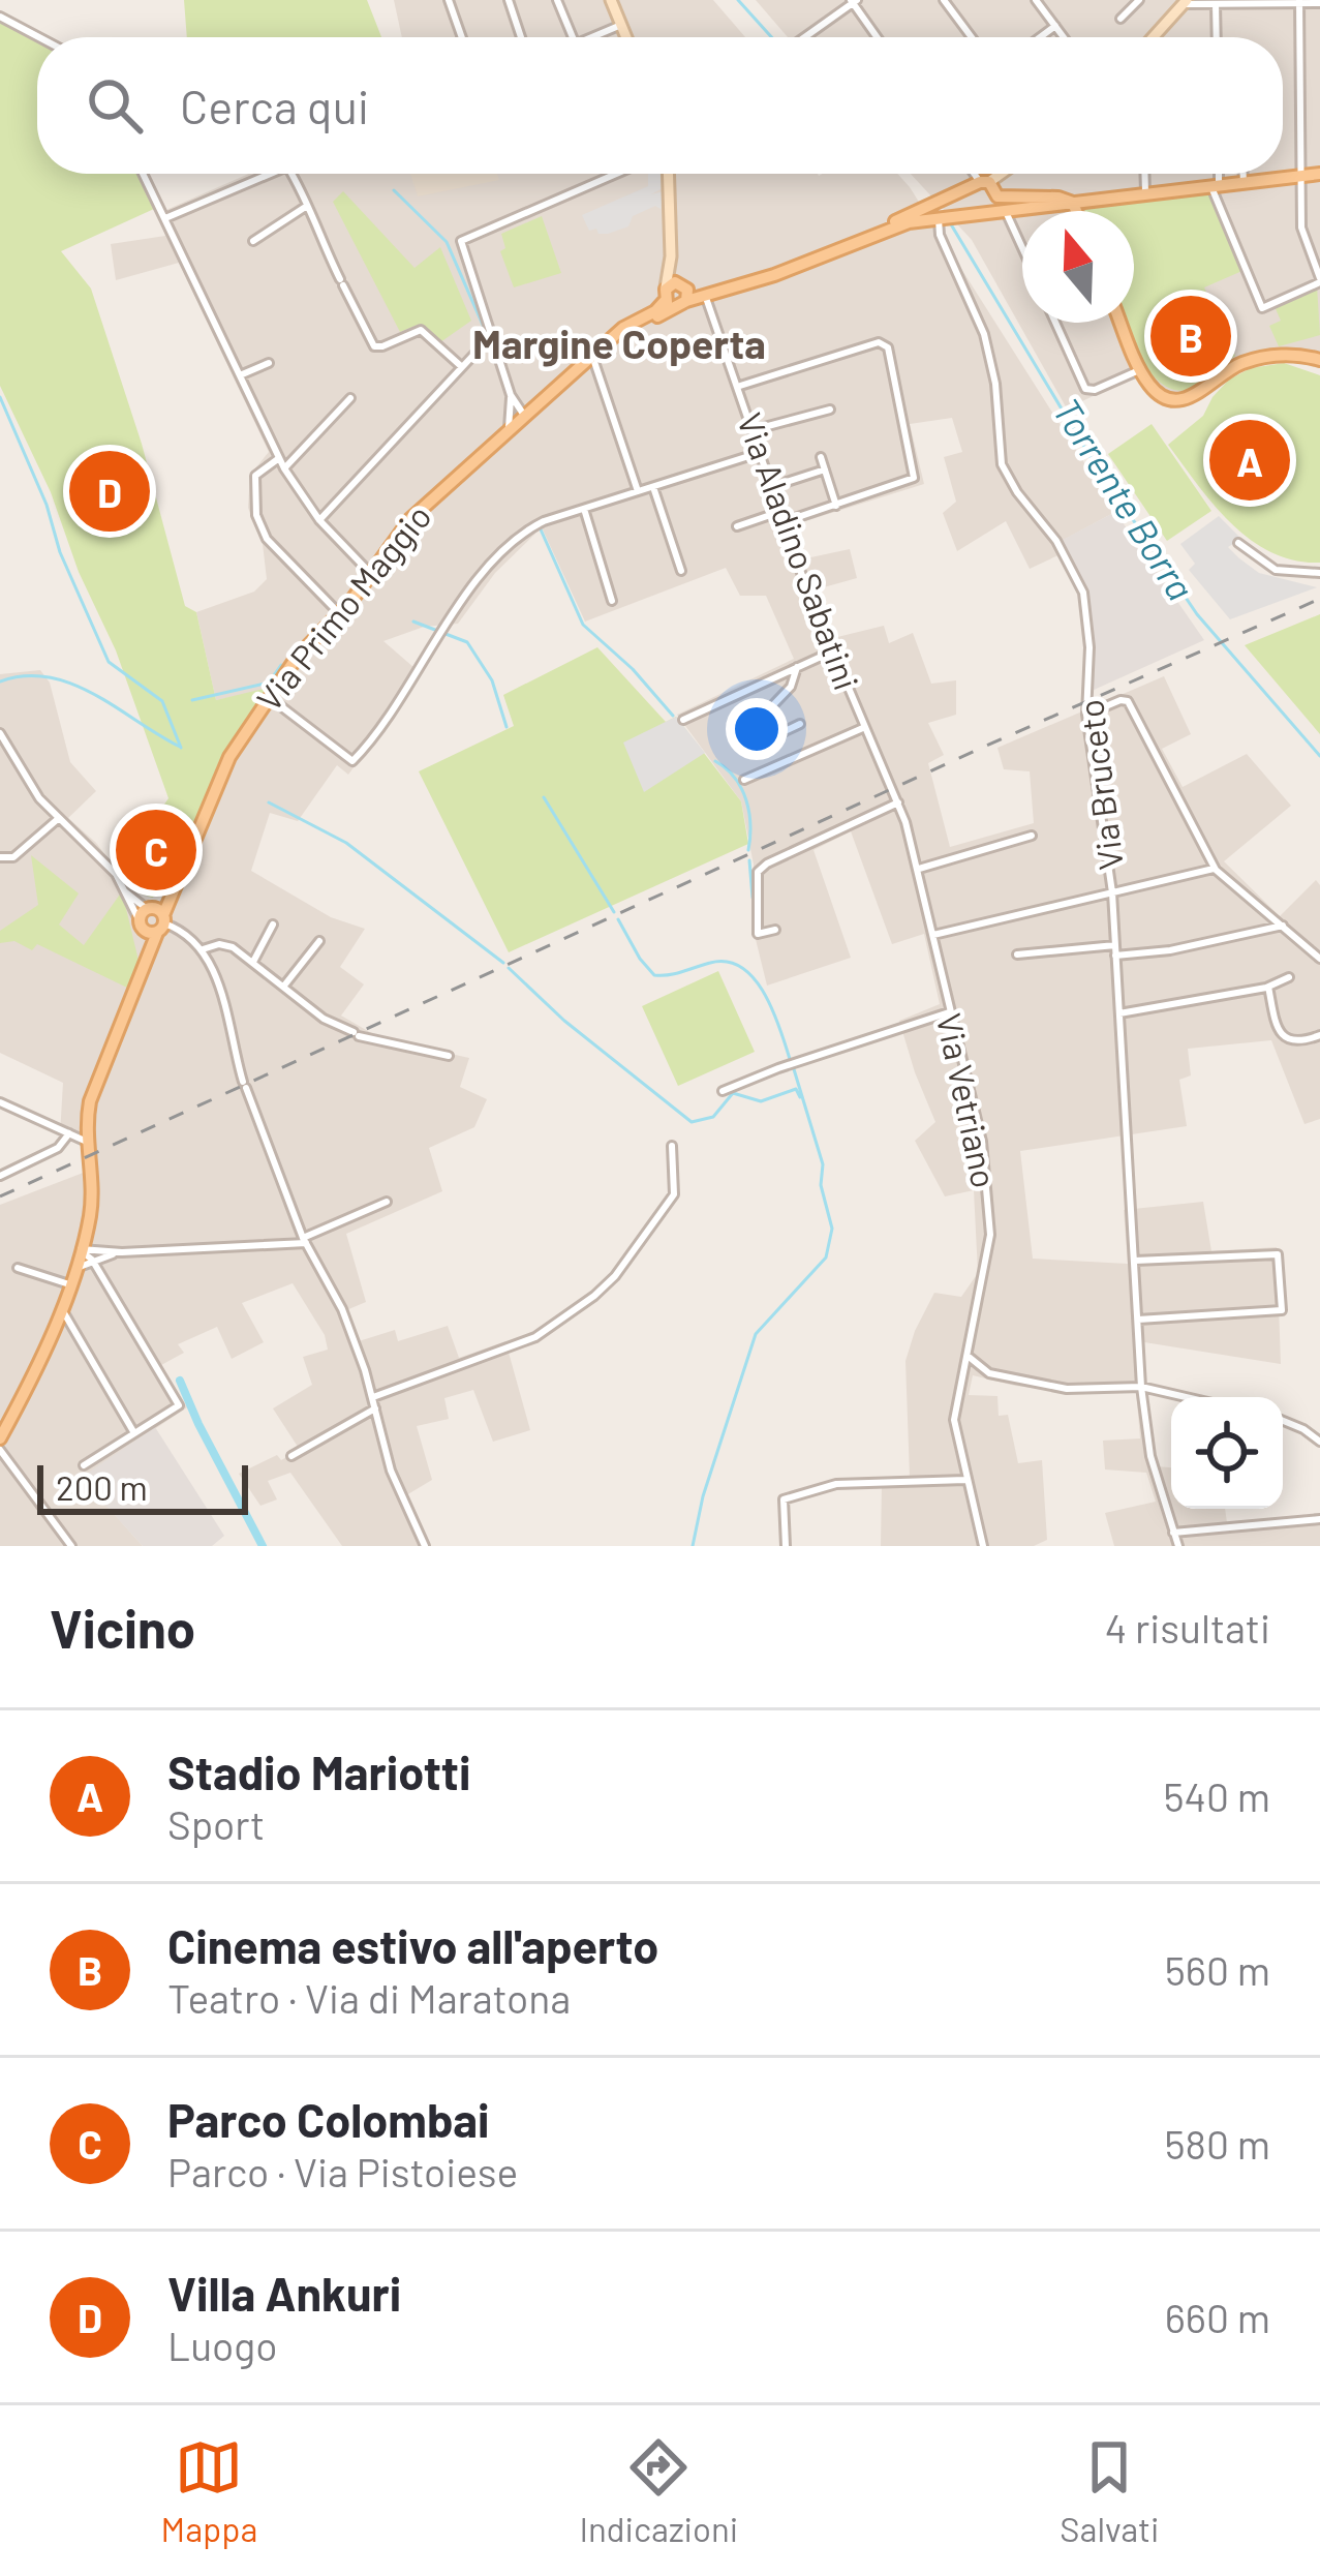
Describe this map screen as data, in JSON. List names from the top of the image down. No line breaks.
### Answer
{"streets":{"main road":["Via Primo Maggio"],"street":["Via Aladino Sabatini","Via Bruceto","Via Vetriano"]},"crossings":[["Via Aladino Sabatini","Via Vetriano"]],"districts":["Margine Coperta"],"water":["Torrente Borra"],"scale_bar":"200 m","north":"top","page":{"search":"Cerca qui","pins":["B","A","D","C"],"scale":"200 m","heading":["Vicino","4 risultati"],"list":[{"mark":"A","name":"Stadio Mariotti","note":"Sport","value":"540 m"},{"mark":"B","name":"Cinema estivo all'aperto","note":"Teatro · Via di Maratona","value":"560 m"},{"mark":"C","name":"Parco Colombai","note":"Parco · Via Pistoiese","value":"580 m"},{"mark":"D","name":"Villa Ankuri","note":"Luogo","value":"660 m"}],"nav":["Mappa","Indicazioni","Salvati"]}}
